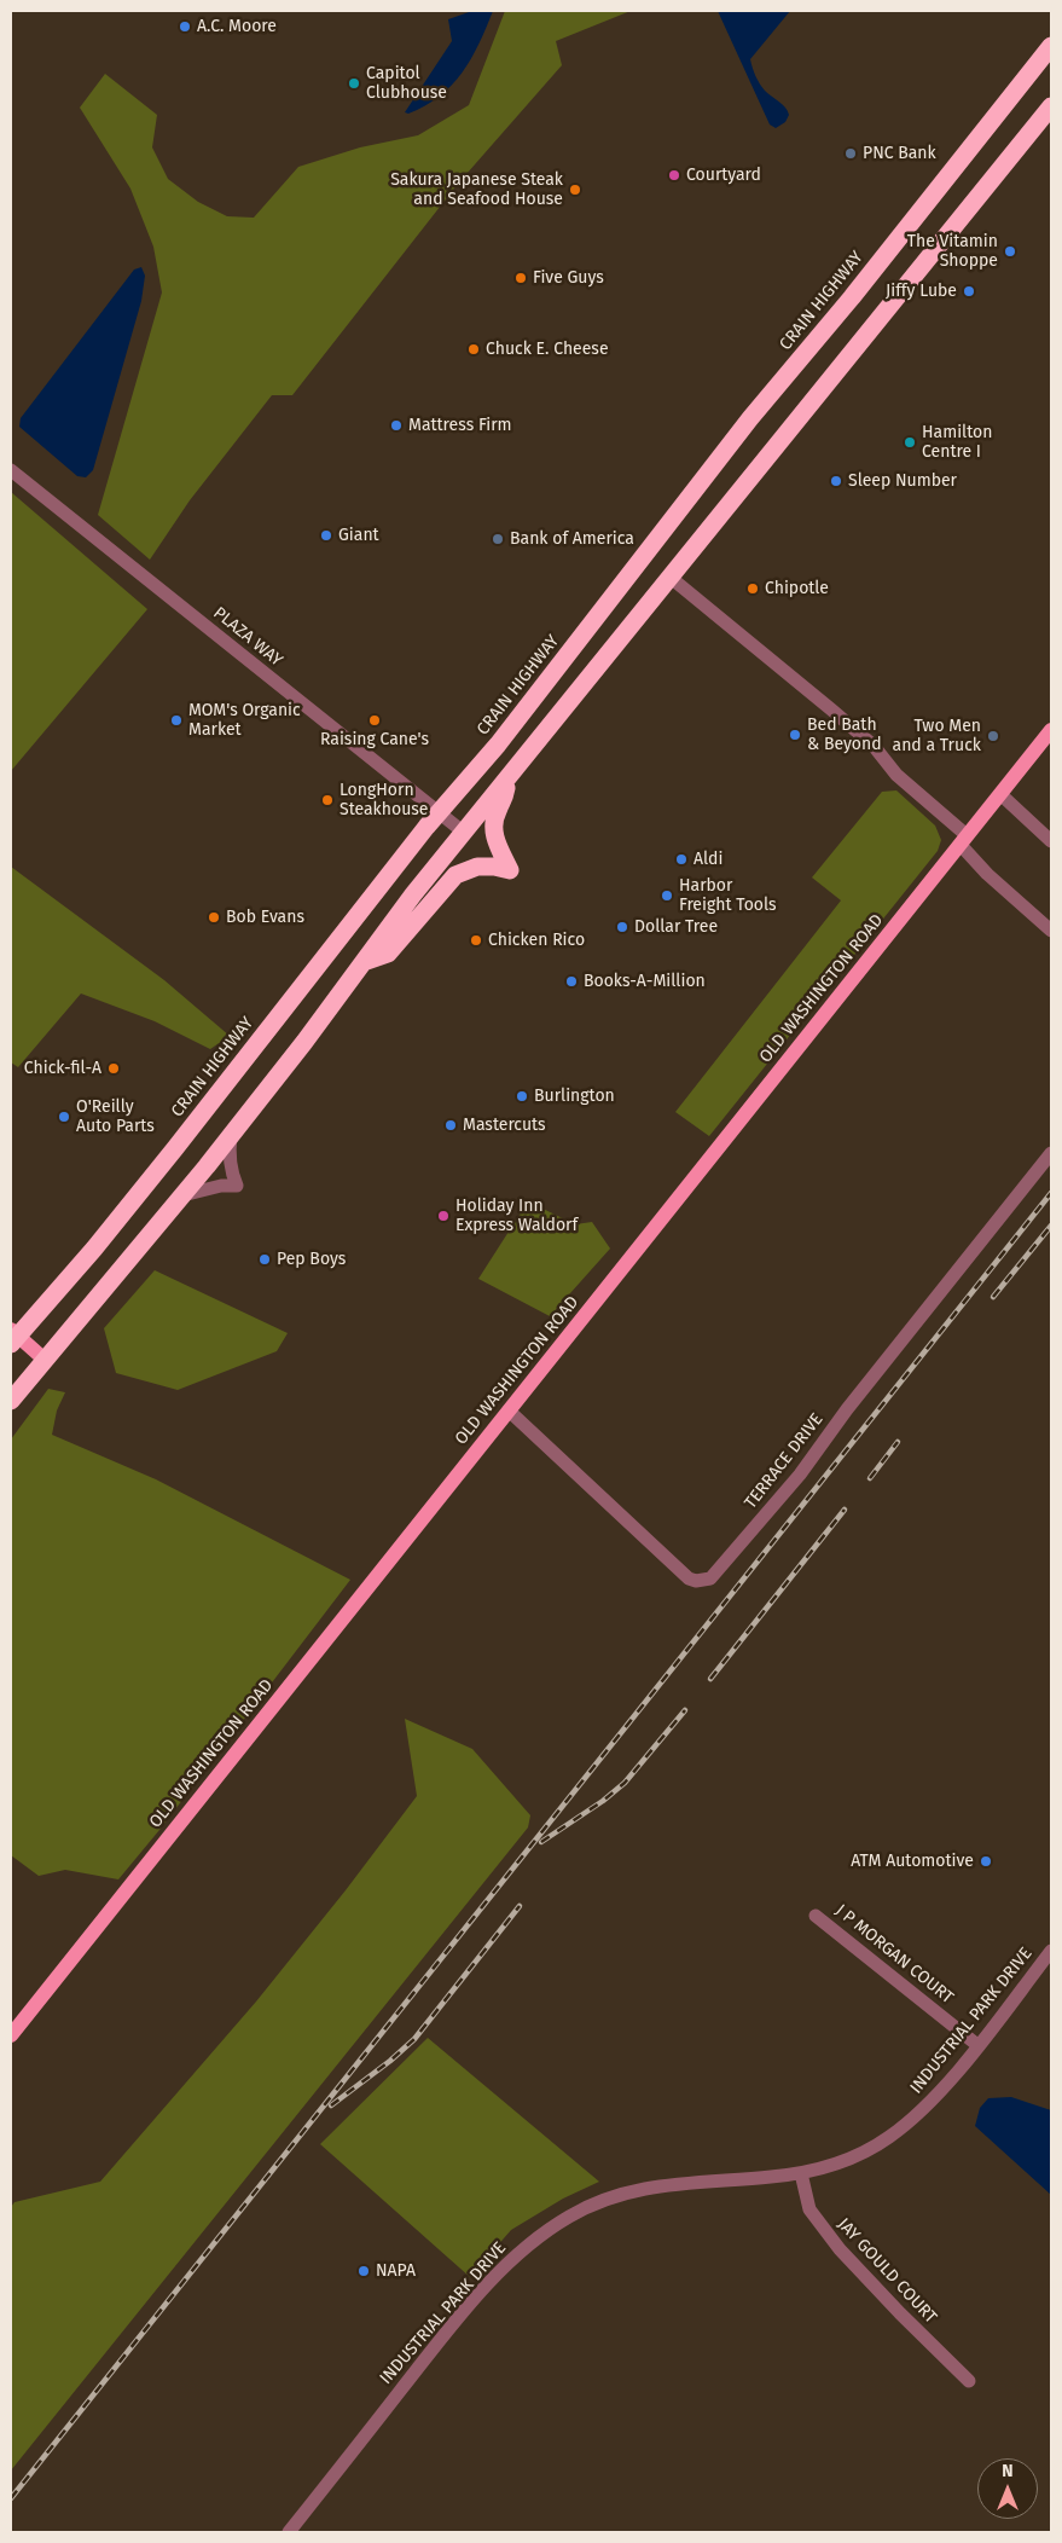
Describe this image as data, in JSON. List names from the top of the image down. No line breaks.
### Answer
{"streets":{"highway":["CRAIN HIGHWAY"],"main road":["OLD WASHINGTON ROAD"],"street":["PLAZA WAY","TERRACE DRIVE","J P MORGAN COURT","INDUSTRIAL PARK DRIVE","JAY GOULD COURT"]},"crossings":[["CRAIN HIGHWAY","PLAZA WAY"],["OLD WASHINGTON ROAD","TERRACE DRIVE"],["J P MORGAN COURT","INDUSTRIAL PARK DRIVE"],["INDUSTRIAL PARK DRIVE","JAY GOULD COURT"]],"places":["A.C. Moore","Capitol Clubhouse","PNC Bank","Courtyard","Sakura Japanese Steak and Seafood House","The Vitamin Shoppe","Five Guys","Jiffy Lube","Chuck E. Cheese","Mattress Firm","Hamilton Centre I","Sleep Number","Giant","Bank of America","Chipotle","MOM's Organic Market","Raising Cane's","Bed Bath & Beyond","Two Men and a Truck","LongHorn Steakhouse","Aldi","Harbor Freight Tools","Bob Evans","Dollar Tree","Chicken Rico","Books-A-Million","Chick-fil-A","Burlington","O'Reilly Auto Parts","Mastercuts","Holiday Inn Express Waldorf","Pep Boys","ATM Automotive","NAPA"],"north":"top"}
